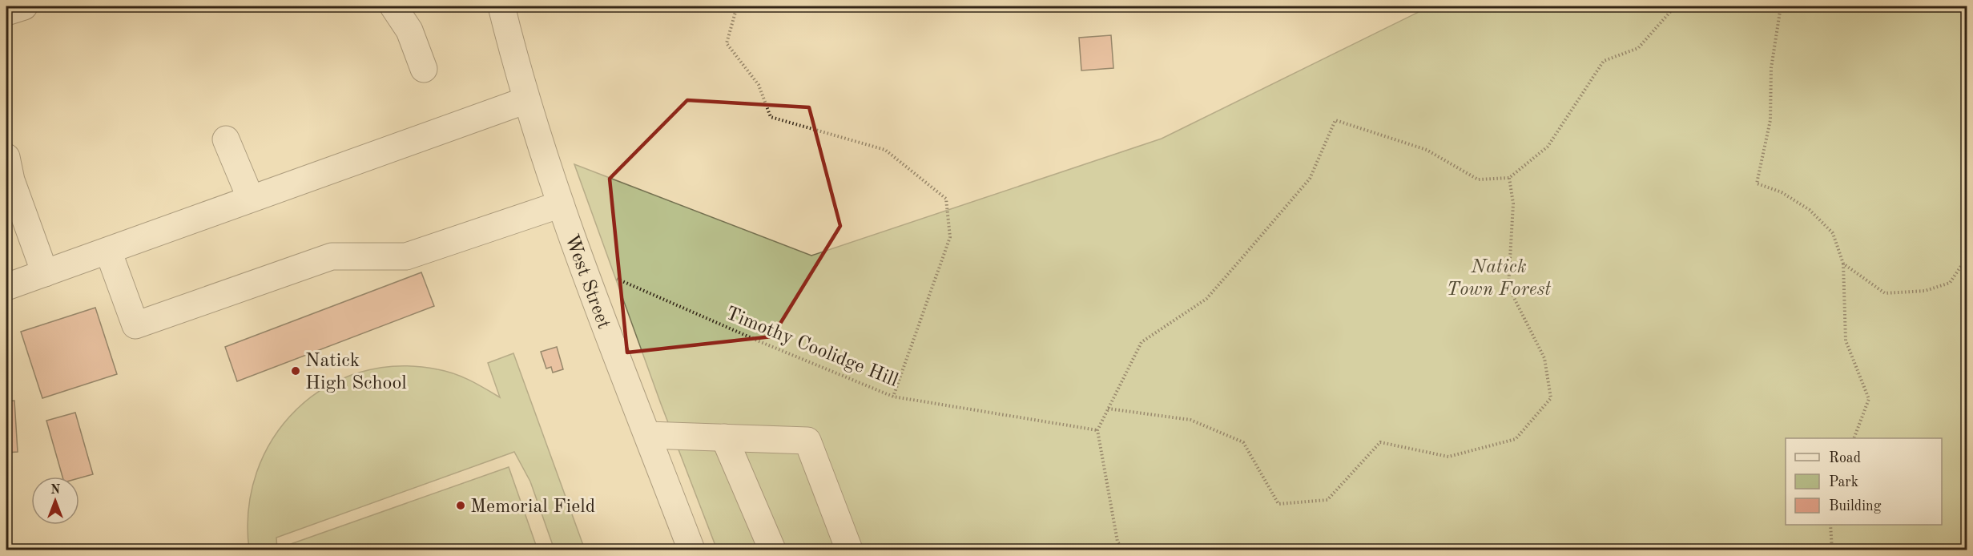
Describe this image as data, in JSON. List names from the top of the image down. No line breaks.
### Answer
{"streets":{"street":["West Street"],"path":["Timothy Coolidge Hill"]},"crossings":[["West Street","Timothy Coolidge Hill"]],"parks":["Natick Town Forest"],"places":["Natick High School","Memorial Field"],"legend":["Road","Park","Building"],"north":"top"}
